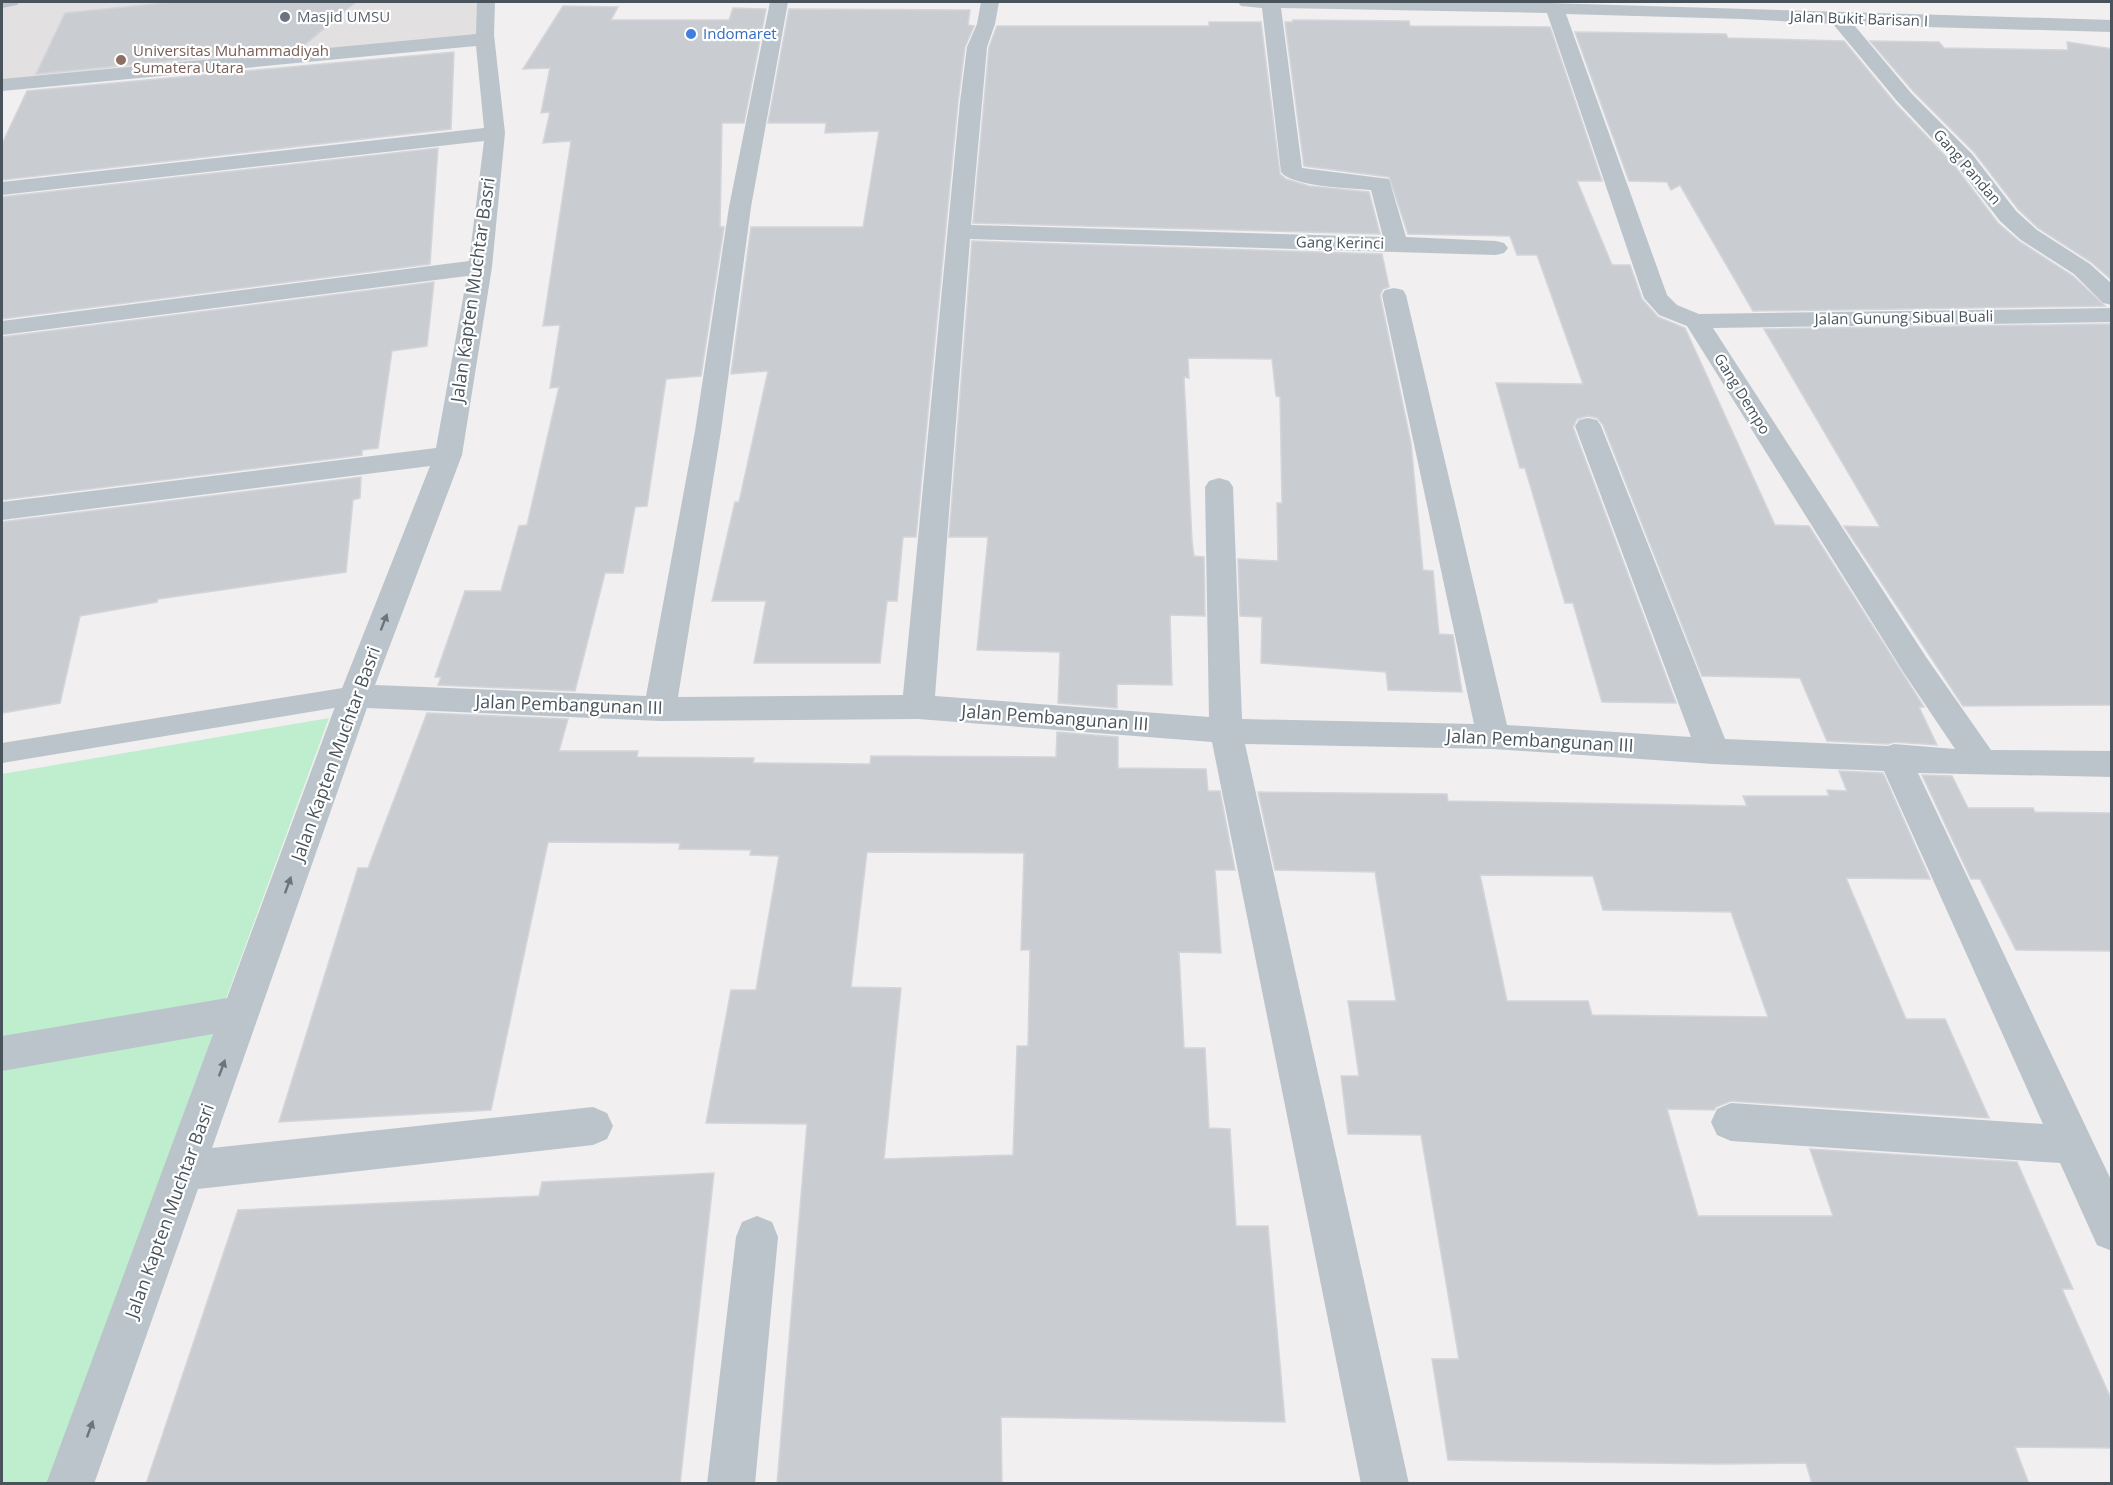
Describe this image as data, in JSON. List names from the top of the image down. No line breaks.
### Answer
{"streets":{"street":["Jalan Bukit Barisan I","Gang Pandan","Gang Kerinci","Jalan Kapten Muchtar Basri","Jalan Gunung Sibual Buali","Gang Dempo","Jalan Pembangunan III"]},"crossings":[["Jalan Bukit Barisan I","Gang Pandan"],["Jalan Bukit Barisan I","Gang Kerinci"],["Jalan Kapten Muchtar Basri","Jalan Pembangunan III"],["Jalan Gunung Sibual Buali","Gang Dempo"],["Gang Dempo","Jalan Pembangunan III"]],"one_way":["Jalan Kapten Muchtar Basri"],"places":["Masjid UMSU","Indomaret","Universitas Muhammadiyah Sumatera Utara"]}
